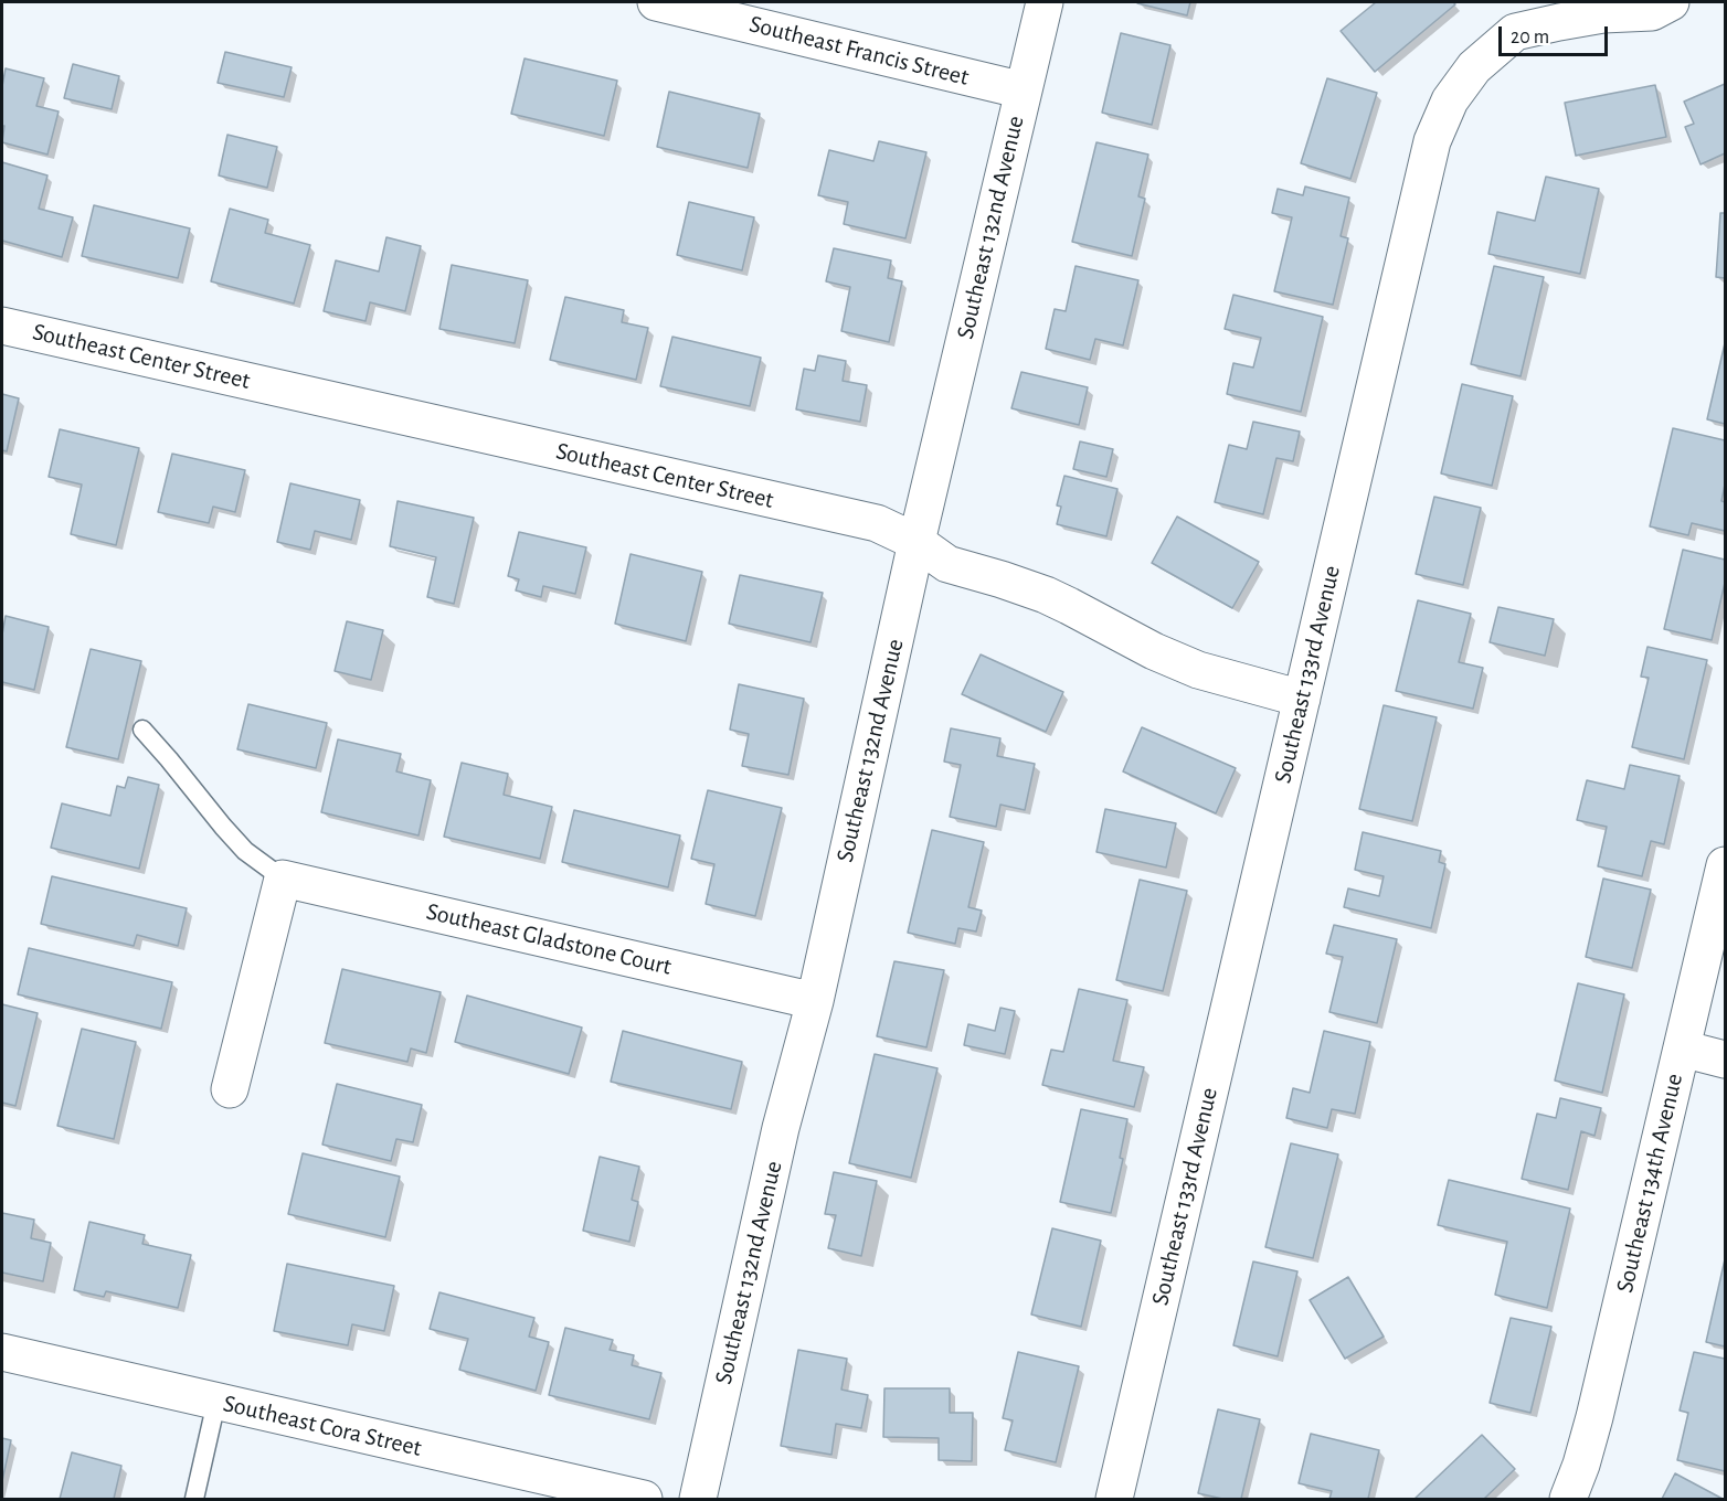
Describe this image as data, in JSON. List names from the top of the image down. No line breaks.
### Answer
{"streets":{"street":["Southeast Francis Street","Southeast 132nd Avenue","Southeast Center Street","Southeast 133rd Avenue","Southeast Gladstone Court","Southeast 134th Avenue","Southeast Cora Street"]},"crossings":[["Southeast Francis Street","Southeast 132nd Avenue"],["Southeast 132nd Avenue","Southeast Center Street"],["Southeast 132nd Avenue","Southeast Gladstone Court"],["Southeast Center Street","Southeast 133rd Avenue"]],"scale_bar":"20 m"}
